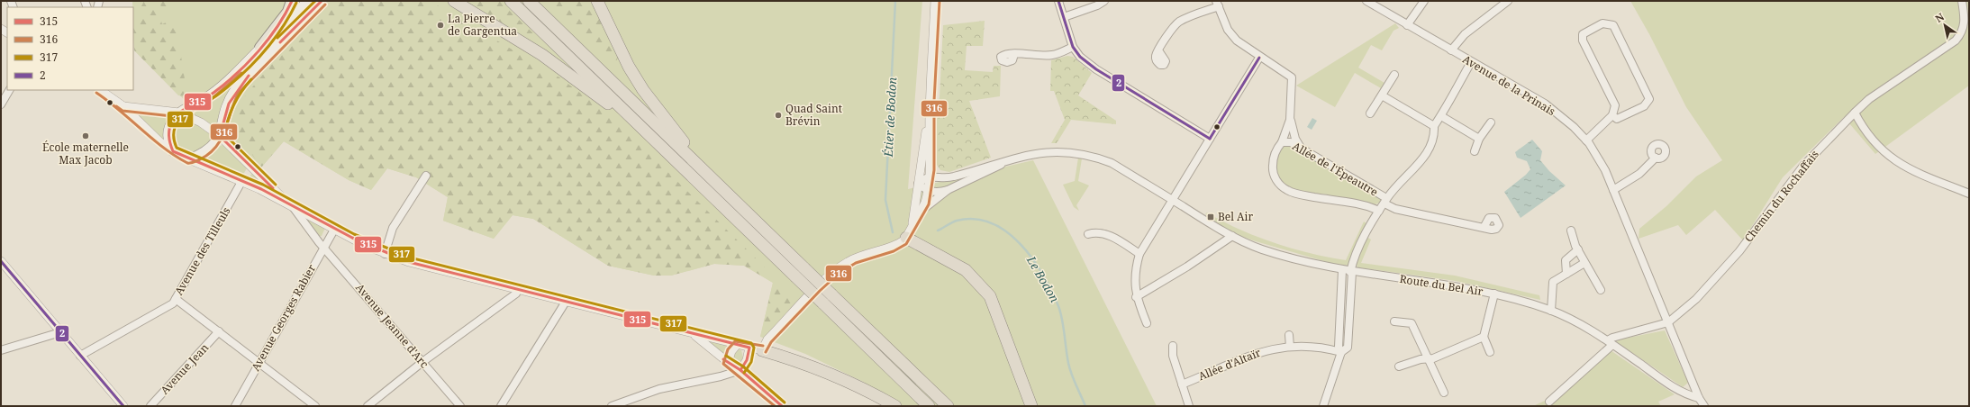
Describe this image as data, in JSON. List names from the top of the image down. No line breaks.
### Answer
{"streets":{"street":["Avenue de la Prinais","Allée de l'Épeautre","Chemin du Rochaffais","Avenue des Tilleuls","Route du Bel Air","Avenue Georges Rabier","Avenue Jeanne d'Arc","Allée d'Altaïr","Avenue Jean"]},"crossings":[["Avenue de la Prinais","Chemin du Rochaffais"],["Avenue de la Prinais","Route du Bel Air"],["Avenue Georges Rabier","Avenue Jeanne d'Arc"]],"water":["Étier de Bodon","Le Bodon"],"places":{"other":["La Pierre de Gargentua","Quad Saint Brévin","École maternelle Max Jacob"],"transit":["Bel Air"]},"lines":["transit line 315","transit line 316","transit line 317","transit line 2"],"legend":["315","316","317","2"],"north":"top left"}
